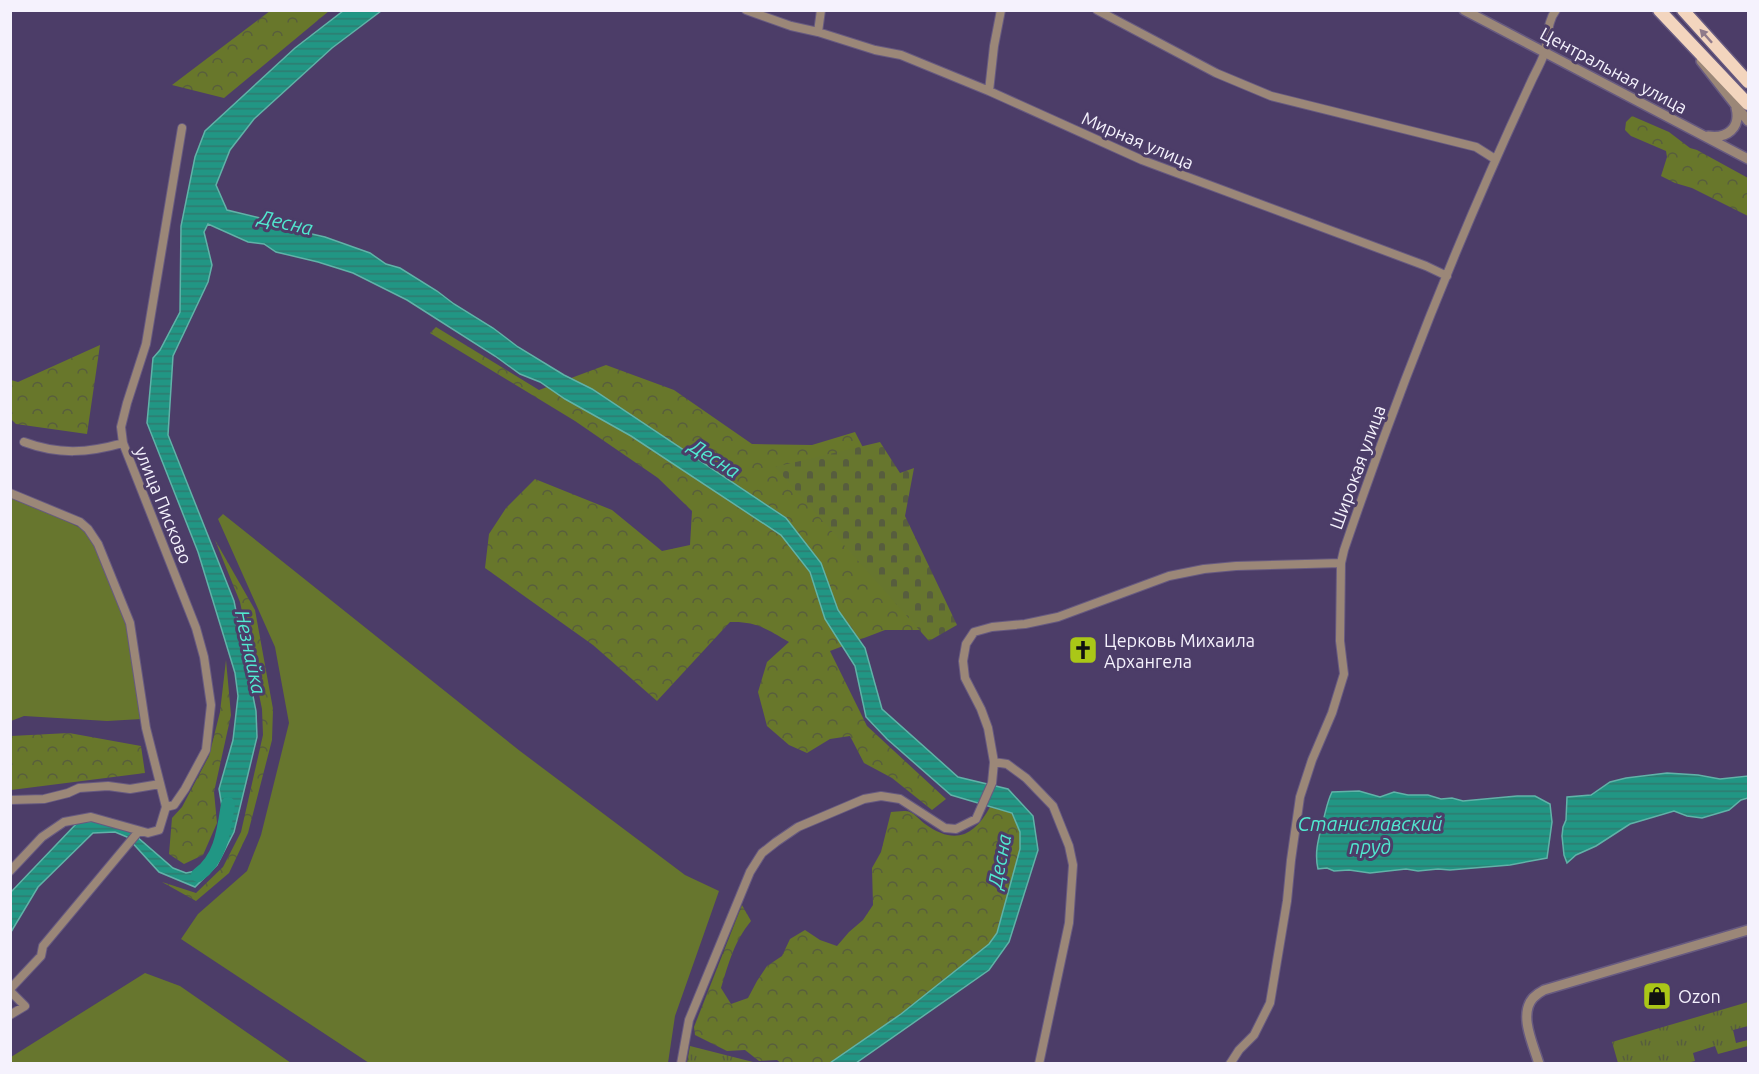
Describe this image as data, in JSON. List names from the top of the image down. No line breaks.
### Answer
{"streets":{"street":["Центральная улица","Мирная улица","Широкая улица","улица Писково"]},"crossings":[["Центральная улица","Широкая улица"],["Мирная улица","Широкая улица"]],"water":["Десна","Незнайка","Станиславский пруд"],"places":{"church":["Церковь Михаила Архангела"],"shop":["Ozon"]}}
